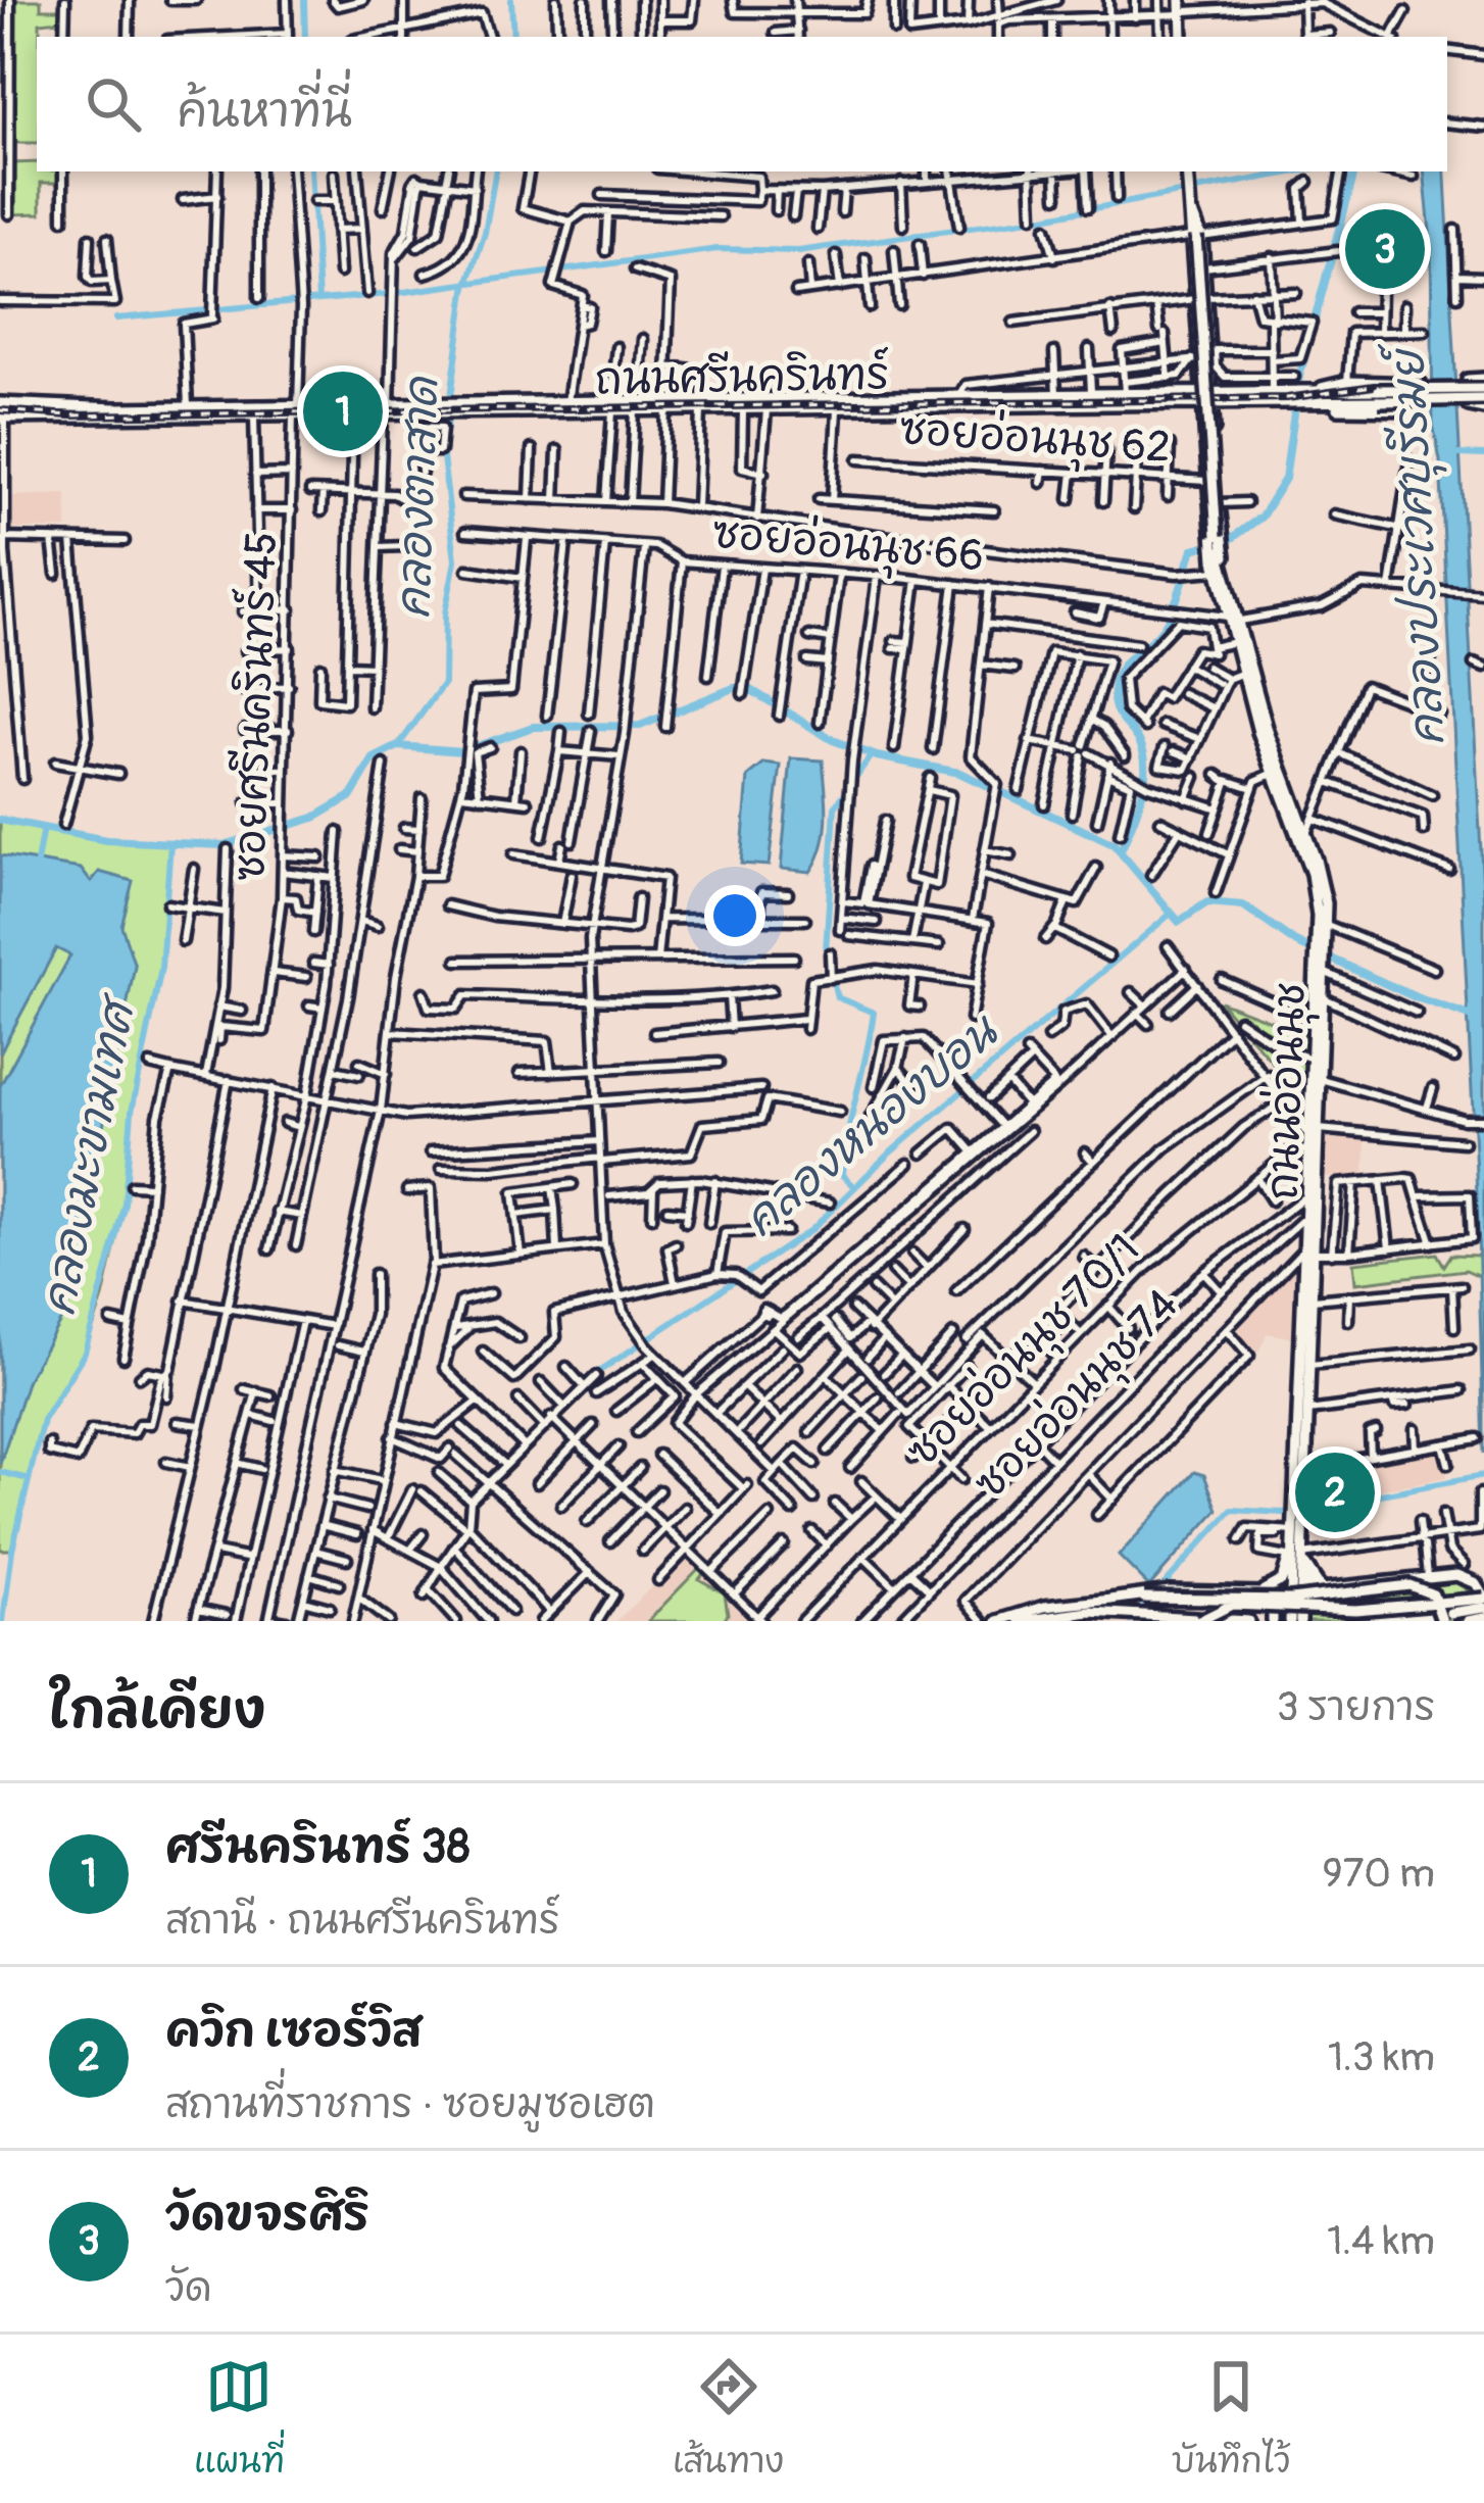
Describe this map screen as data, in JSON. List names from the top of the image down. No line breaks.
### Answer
{"streets":{"main road":["ถนนศรีนครินทร์","ถนนอ่อนนุช"],"street":["ซอยอ่อนนุช 62","ซอยอ่อนนุช 66","ซอยศรีนครินทร์ 45","ซอยอ่อนนุช 70/1","ซอยอ่อนนุช 74"]},"crossings":[["ถนนศรีนครินทร์","ซอยศรีนครินทร์ 45"],["ถนนศรีนครินทร์","ถนนอ่อนนุช"],["ซอยอ่อนนุช 62","ถนนอ่อนนุช"],["ซอยอ่อนนุช 66","ถนนอ่อนนุช"],["ถนนอ่อนนุช","ซอยอ่อนนุช 70/1"],["ถนนอ่อนนุช","ซอยอ่อนนุช 74"]],"water":["คลองตาสาด","คลองประเวศบุรีรมย์","คลองหนองบอน","คลองมะขามเทศ"],"page":{"search":"ค้นหาที่นี่","pins":["3","1","2"],"heading":["ใกล้เคียง","3 รายการ"],"list":[{"mark":"1","name":"ศรีนครินทร์ 38","note":"สถานี · ถนนศรีนครินทร์","value":"970 m"},{"mark":"2","name":"ควิก เซอร์วิส","note":"สถานที่ราชการ · ซอยมูซอเฮต","value":"1.3 km"},{"mark":"3","name":"วัดขจรศิริ","note":"วัด","value":"1.4 km"}],"nav":["แผนที่","เส้นทาง","บันทึกไว้"]}}
